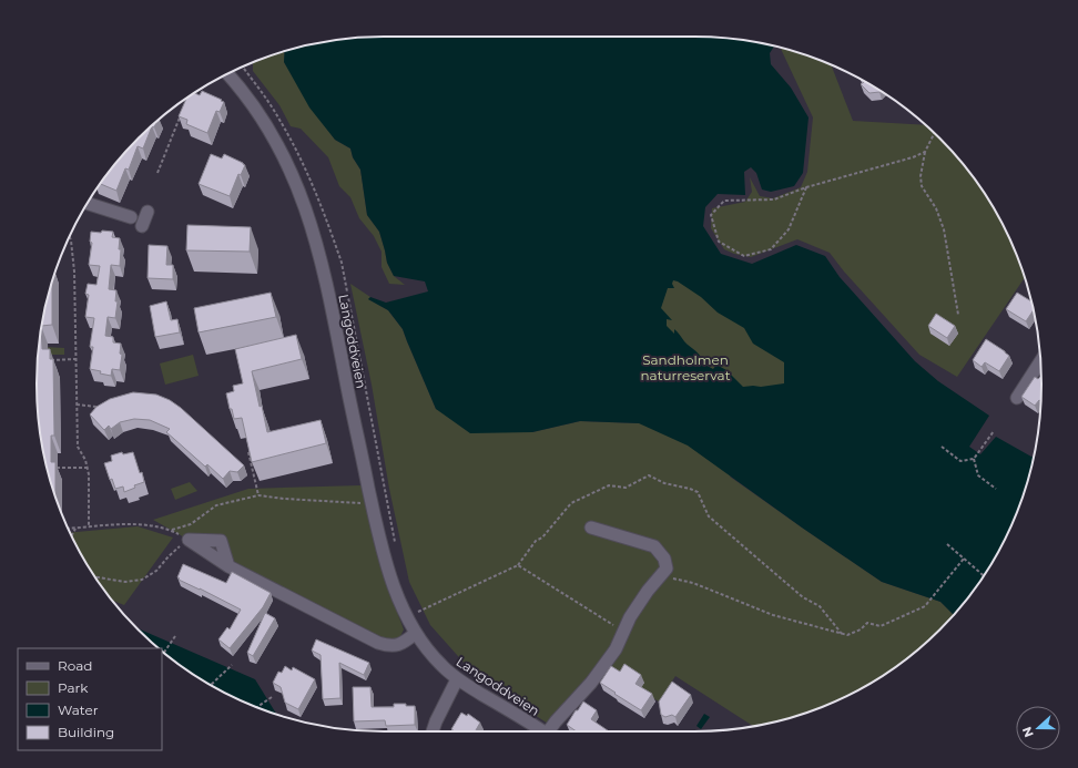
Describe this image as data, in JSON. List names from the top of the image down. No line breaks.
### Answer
{"streets":{"street":["Langoddveien"]},"parks":["Sandholmen naturreservat"],"legend":["Road","Park","Water","Building"],"north":"left"}
